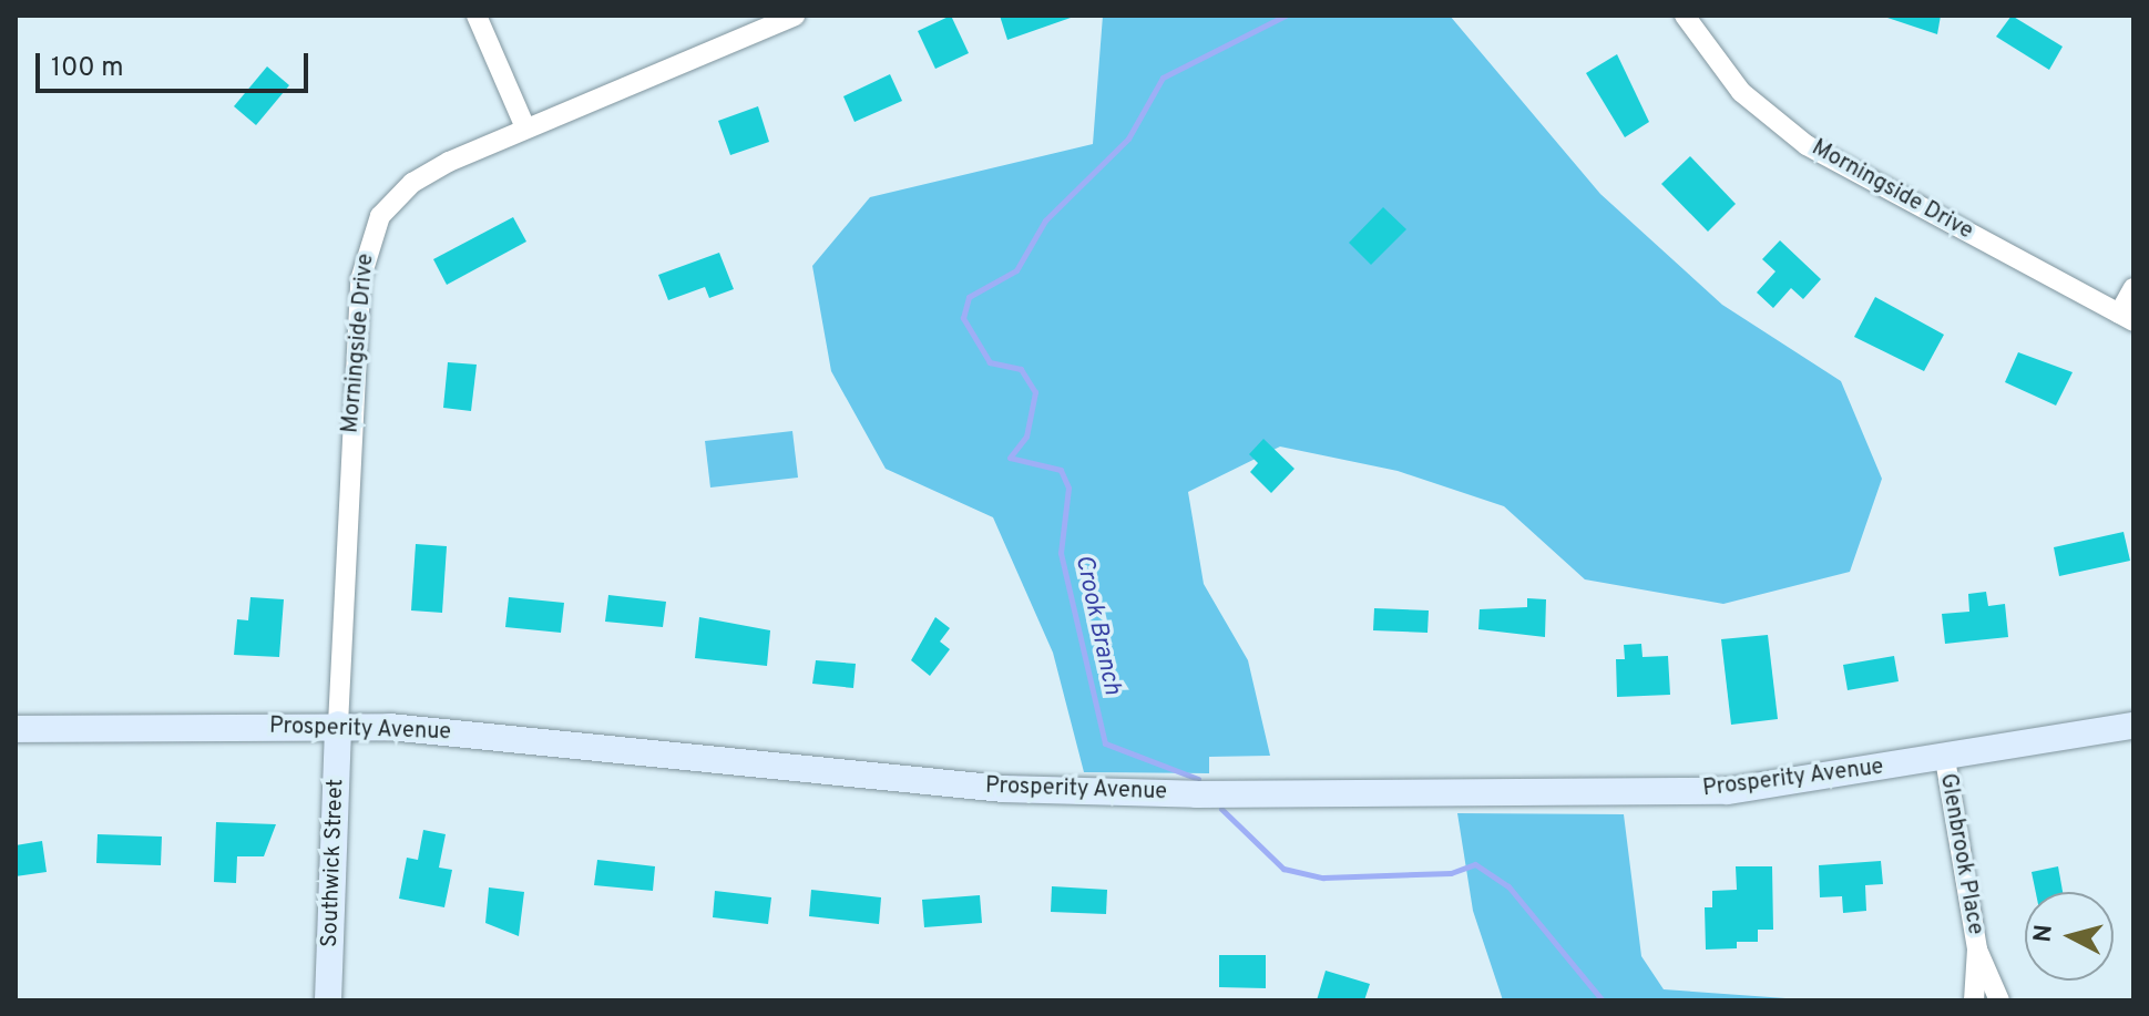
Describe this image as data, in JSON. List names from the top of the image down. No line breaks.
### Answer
{"streets":{"main road":["Prosperity Avenue","Southwick Street"],"street":["Morningside Drive","Glenbrook Place"]},"crossings":[["Morningside Drive","Prosperity Avenue"],["Morningside Drive","Southwick Street"],["Prosperity Avenue","Glenbrook Place"],["Prosperity Avenue","Southwick Street"]],"water":["Crook Branch"],"scale_bar":"100 m","north":"left"}
